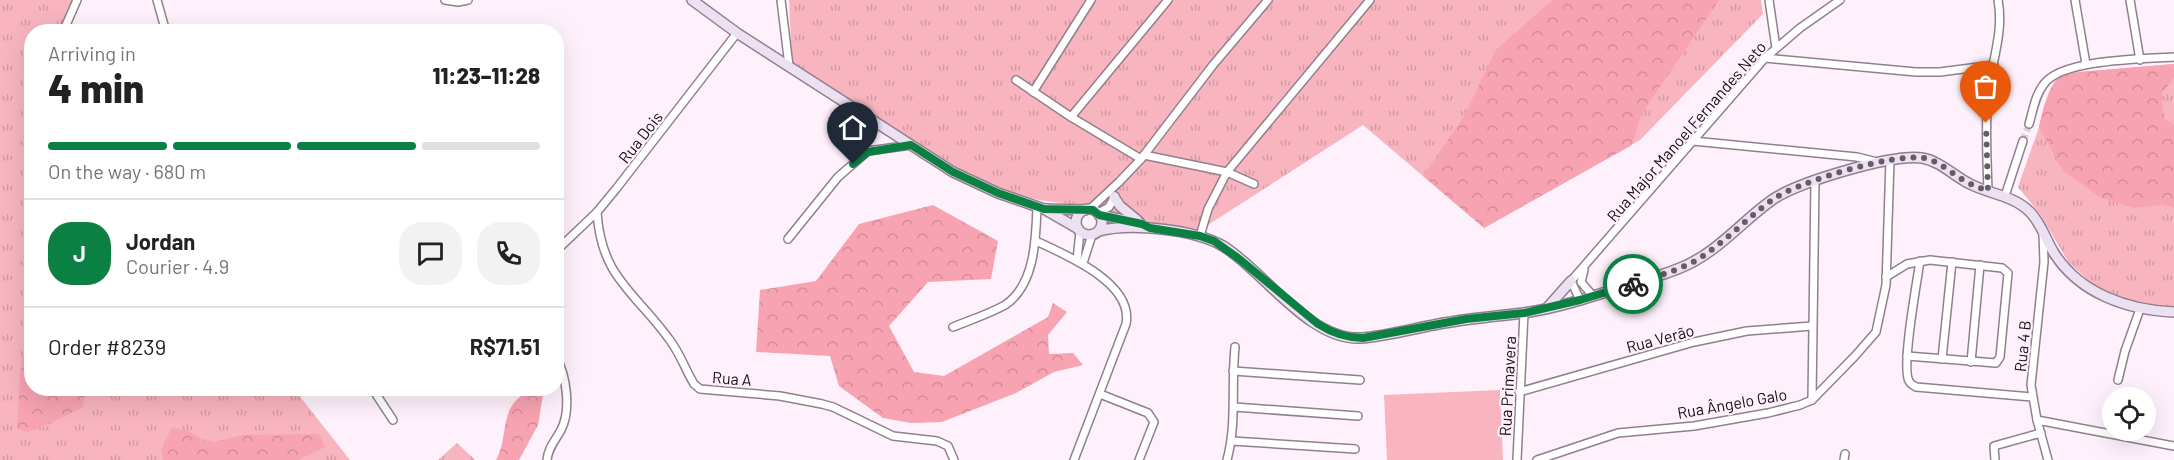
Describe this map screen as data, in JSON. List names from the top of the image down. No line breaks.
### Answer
{"streets":{"street":["Rua Major Manoel Fernandes Neto","Rua Dois","Rua Verão","Rua 4 B","Rua A","Rua Primavera","Rua Ângelo Galo"]},"crossings":[["Rua Dois","Rua A"],["Rua Verão","Rua Primavera"]],"page":{"heading":["4 min","Arriving in","11:23–11:28"],"panel":["Jordan","Courier · 4.9","Order #8239","R$71.51"],"bar":"On the way · 680 m","round":"J"}}
